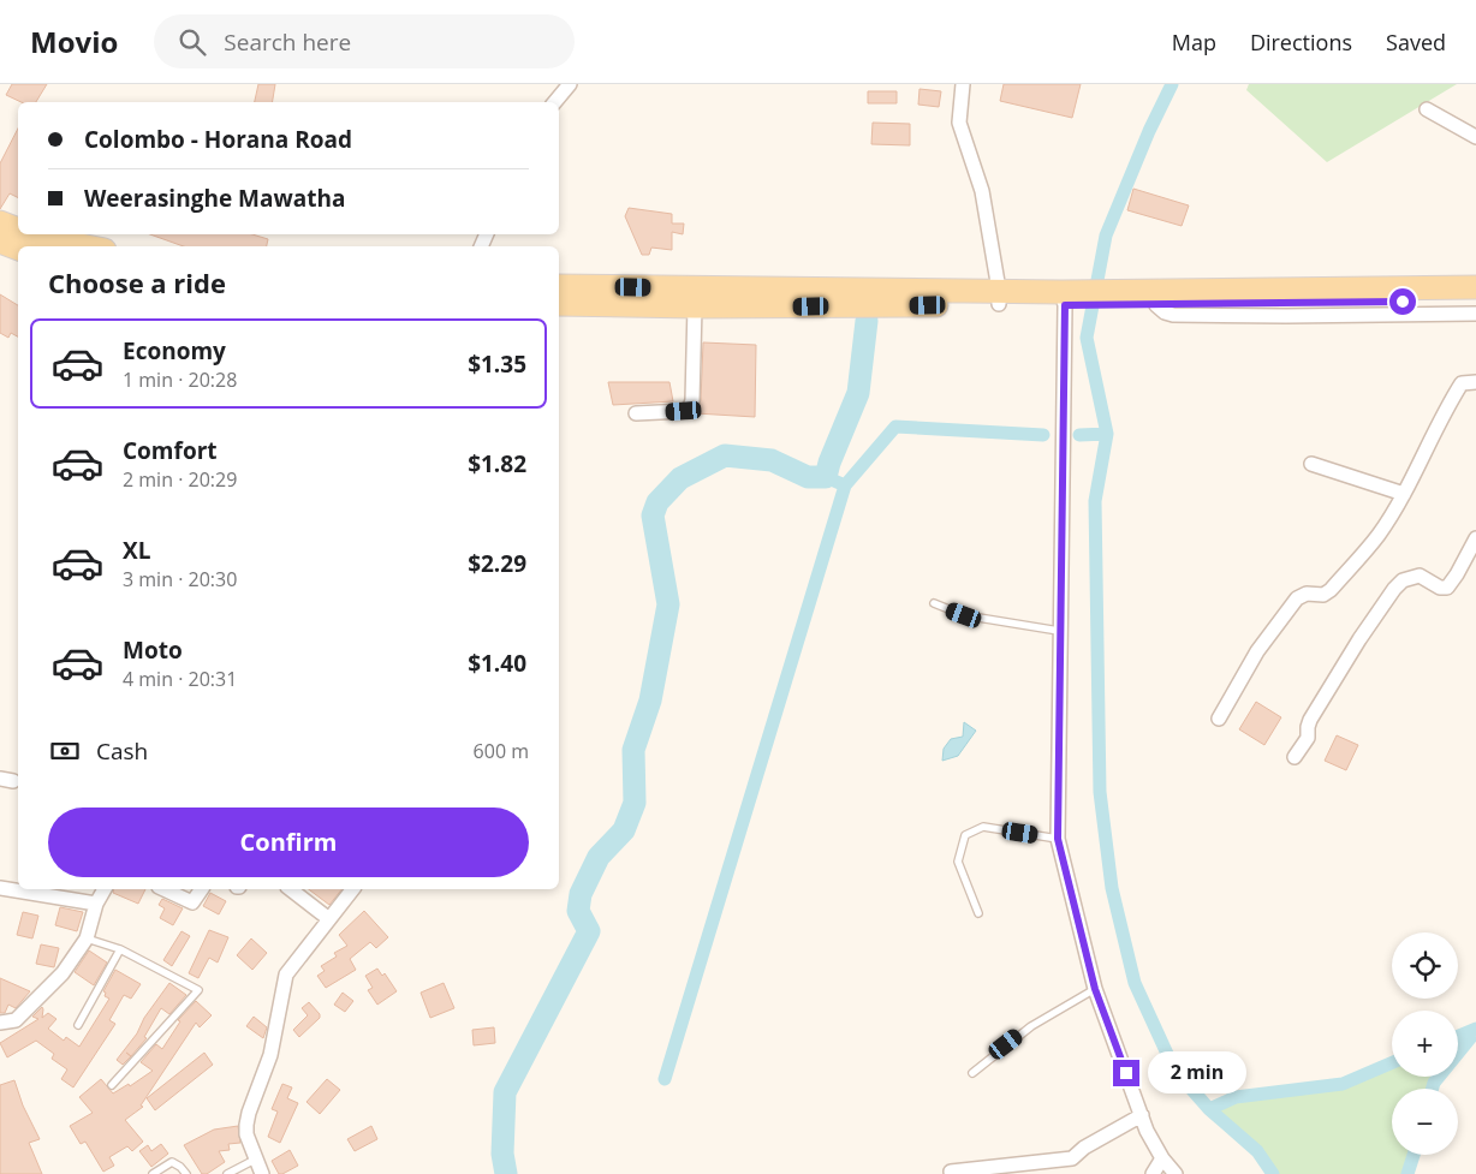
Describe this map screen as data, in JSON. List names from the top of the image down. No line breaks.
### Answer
{"page":{"header":"Movio","search":"Search here","nav":["Map","Directions","Saved"],"banner":["Colombo - Horana Road","Weerasinghe Mawatha"],"heading":"Choose a ride","list":[{"name":"Economy","note":"1 min · 20:28","value":"$1.35"},{"name":"Comfort","note":"2 min · 20:29","value":"$1.82"},{"name":"XL","note":"3 min · 20:30","value":"$2.29"},{"name":"Moto","note":"4 min · 20:31","value":"$1.40"}],"pay":["Cash","600 m"],"buttons":"Confirm","map_buttons":["+","−"],"bubble":"2 min"}}
